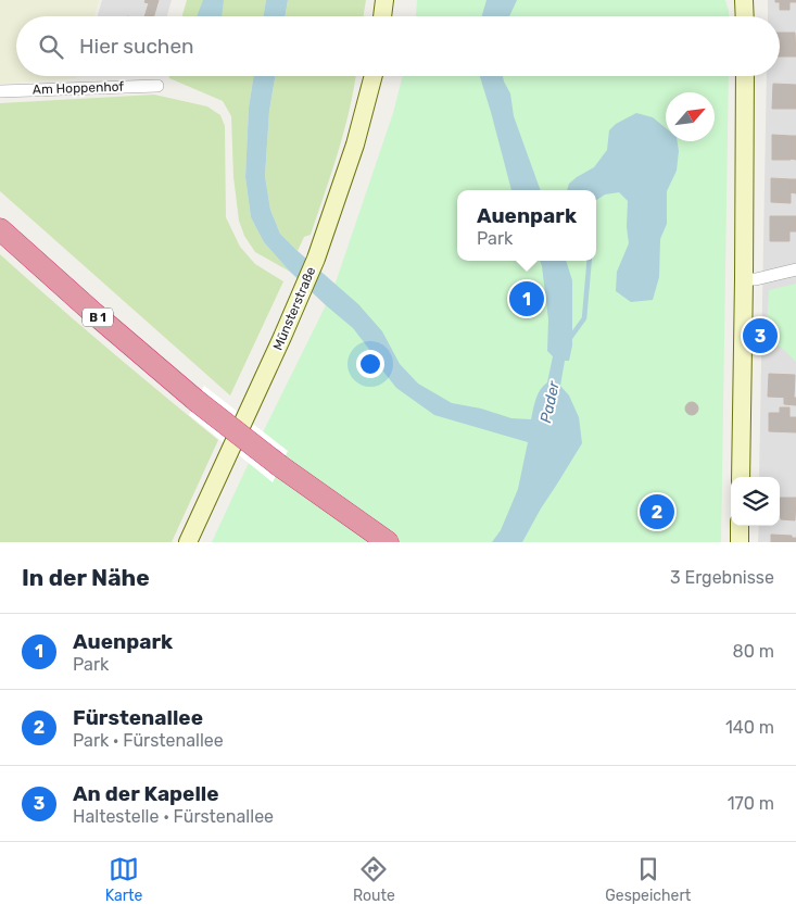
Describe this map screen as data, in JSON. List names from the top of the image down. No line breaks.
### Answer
{"streets":{"highway":["B 1"],"main road":["Münsterstraße"],"street":["Am Hoppenhof"]},"water":["Pader"],"north":"top right","page":{"search":"Hier suchen","popup":["Auenpark","Park"],"pins":["1","3","2"],"heading":["In der Nähe","3 Ergebnisse"],"list":[{"mark":"1","name":"Auenpark","note":"Park","value":"80 m"},{"mark":"2","name":"Fürstenallee","note":"Park · Fürstenallee","value":"140 m"},{"mark":"3","name":"An der Kapelle","note":"Haltestelle · Fürstenallee","value":"170 m"}],"nav":["Karte","Route","Gespeichert"]}}
